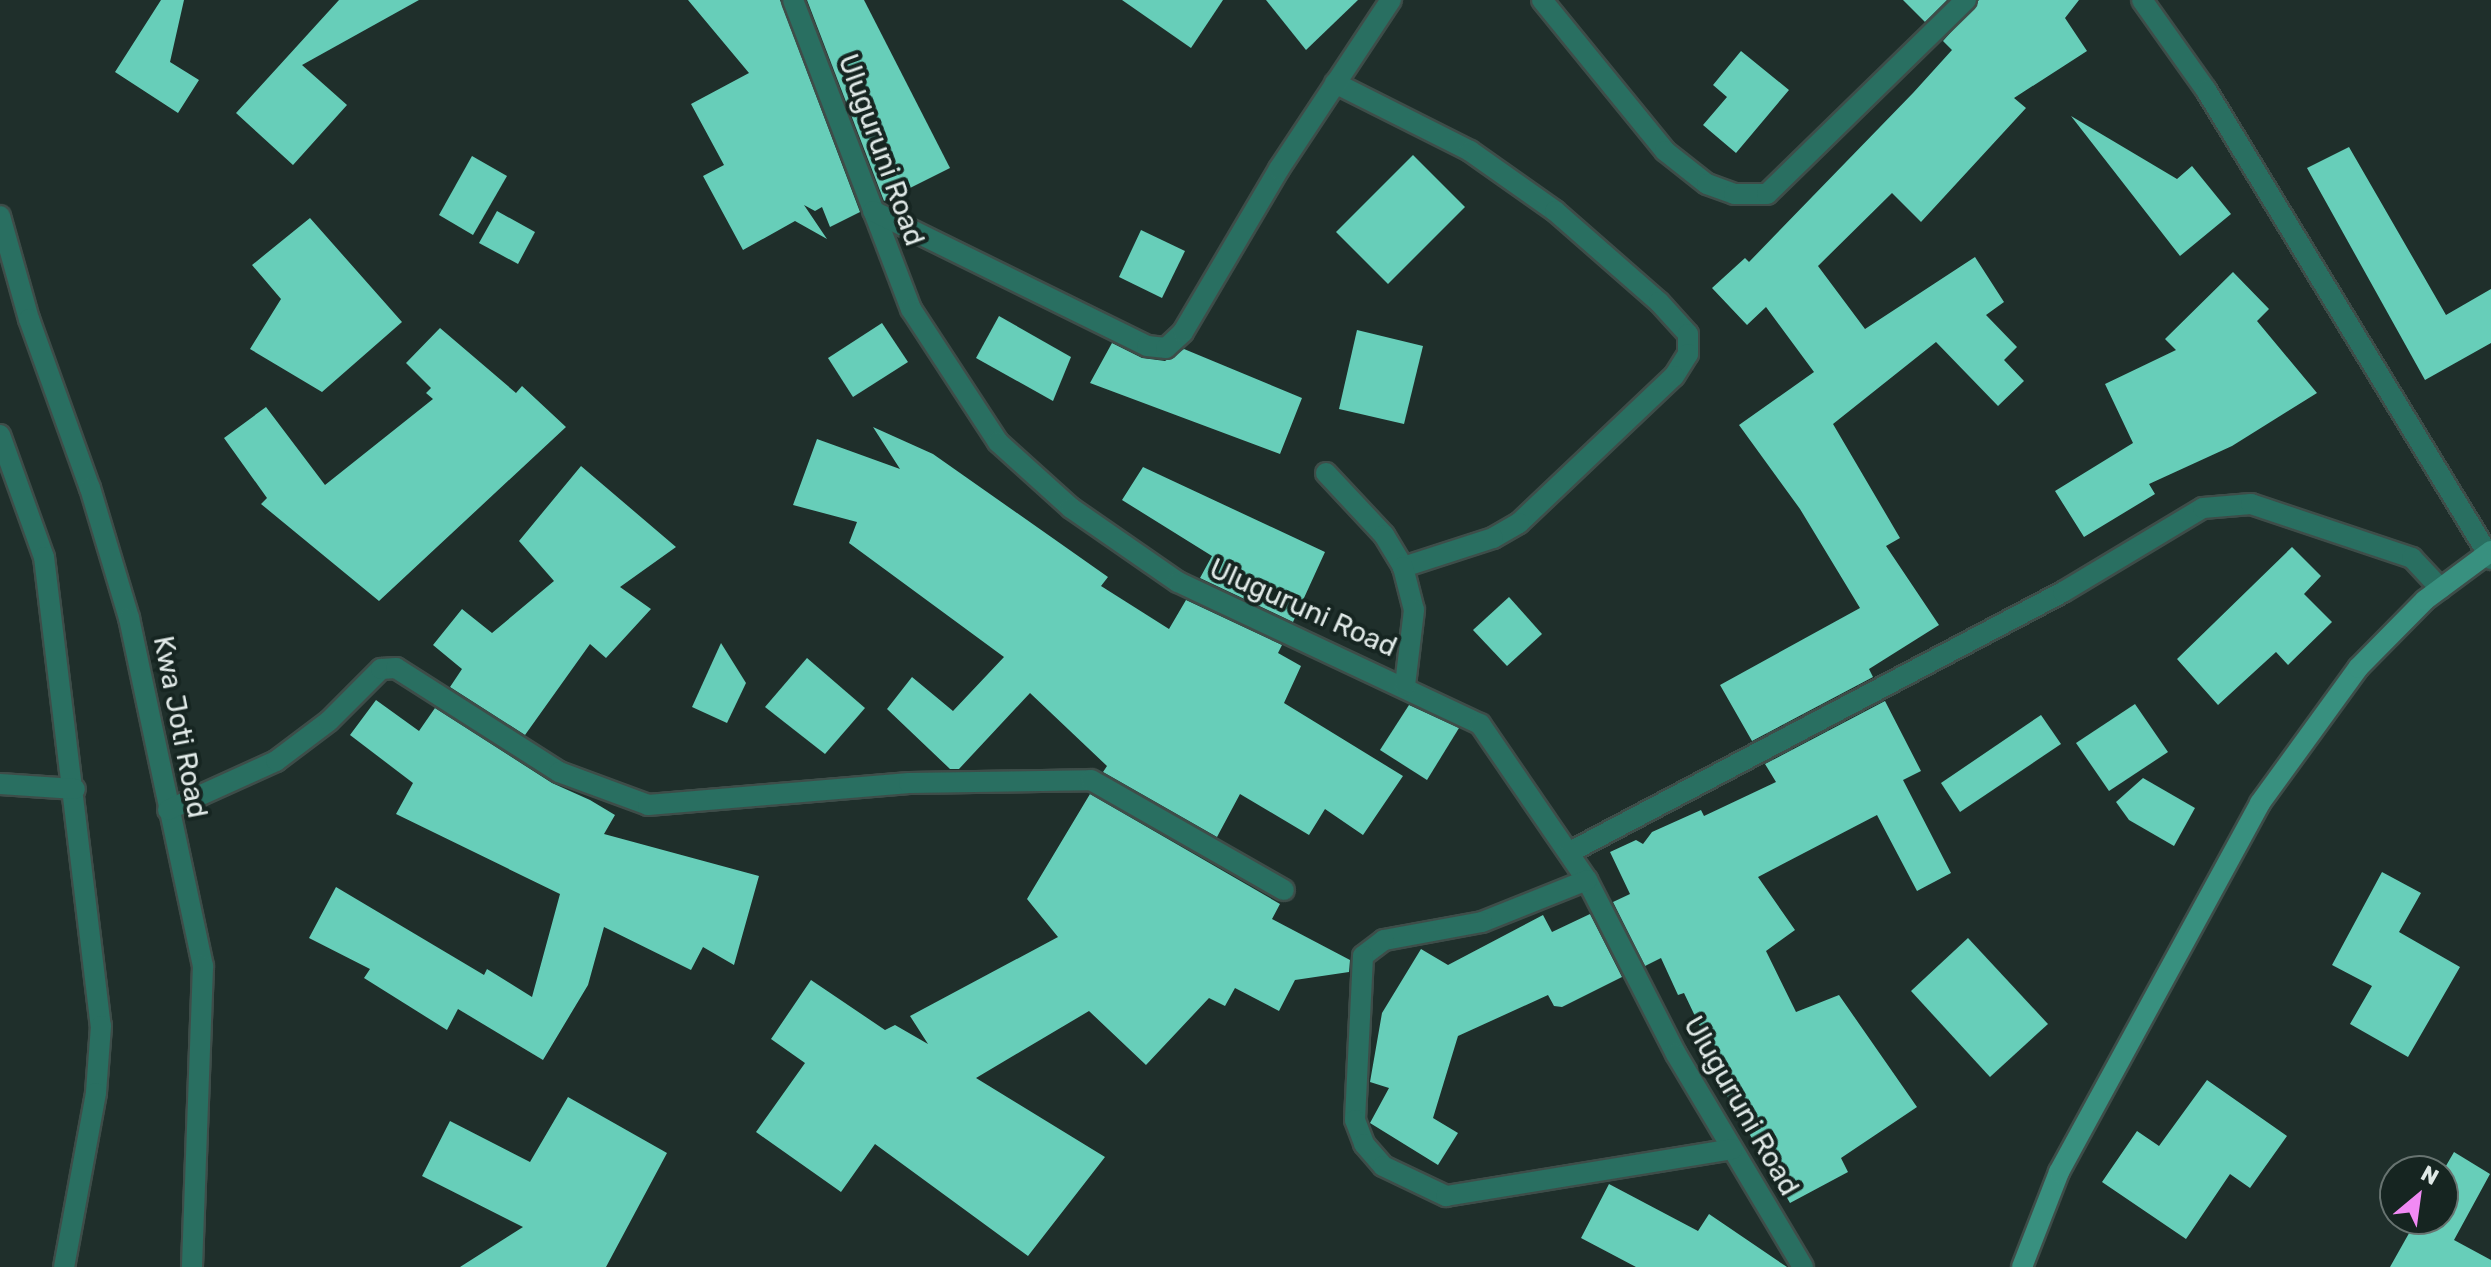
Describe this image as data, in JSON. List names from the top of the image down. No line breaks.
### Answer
{"streets":{"street":["Uluguruni Road","Kwa Joti Road"]},"north":"top right"}
